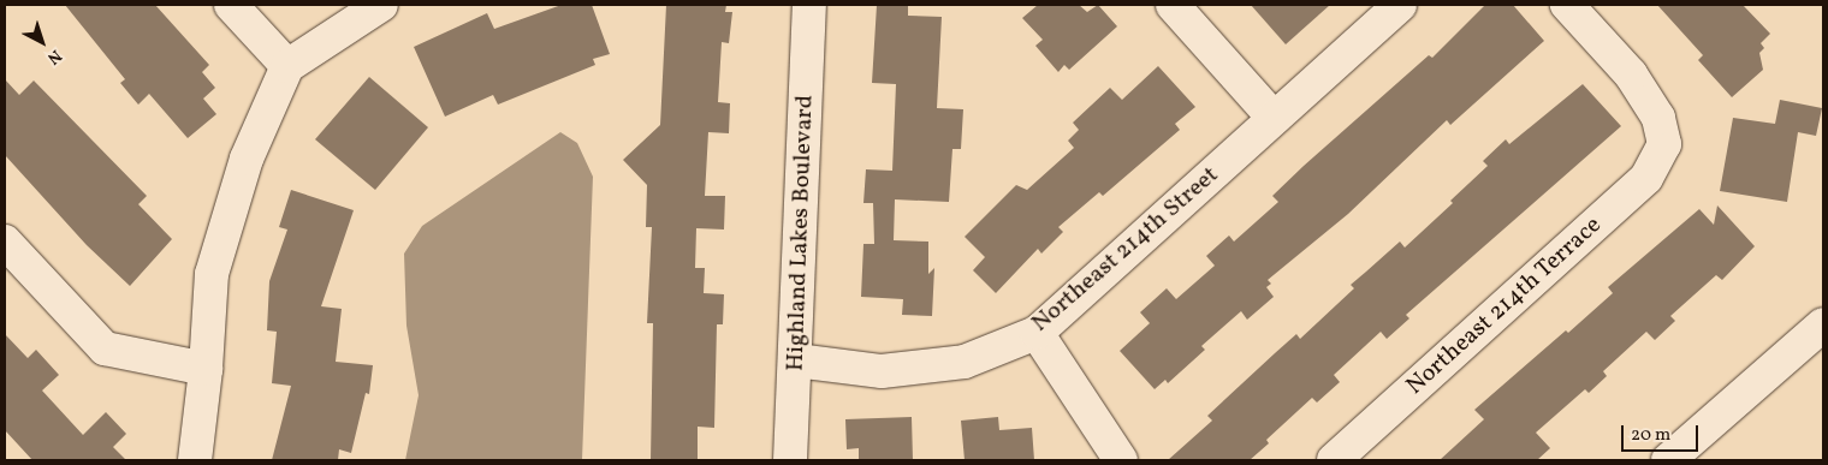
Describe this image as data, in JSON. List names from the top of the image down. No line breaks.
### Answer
{"streets":{"street":["Highland Lakes Boulevard","Northeast 214th Street","Northeast 214th Terrace"]},"crossings":[["Highland Lakes Boulevard","Northeast 214th Street"]],"scale_bar":"20 m","north":"bottom right"}
